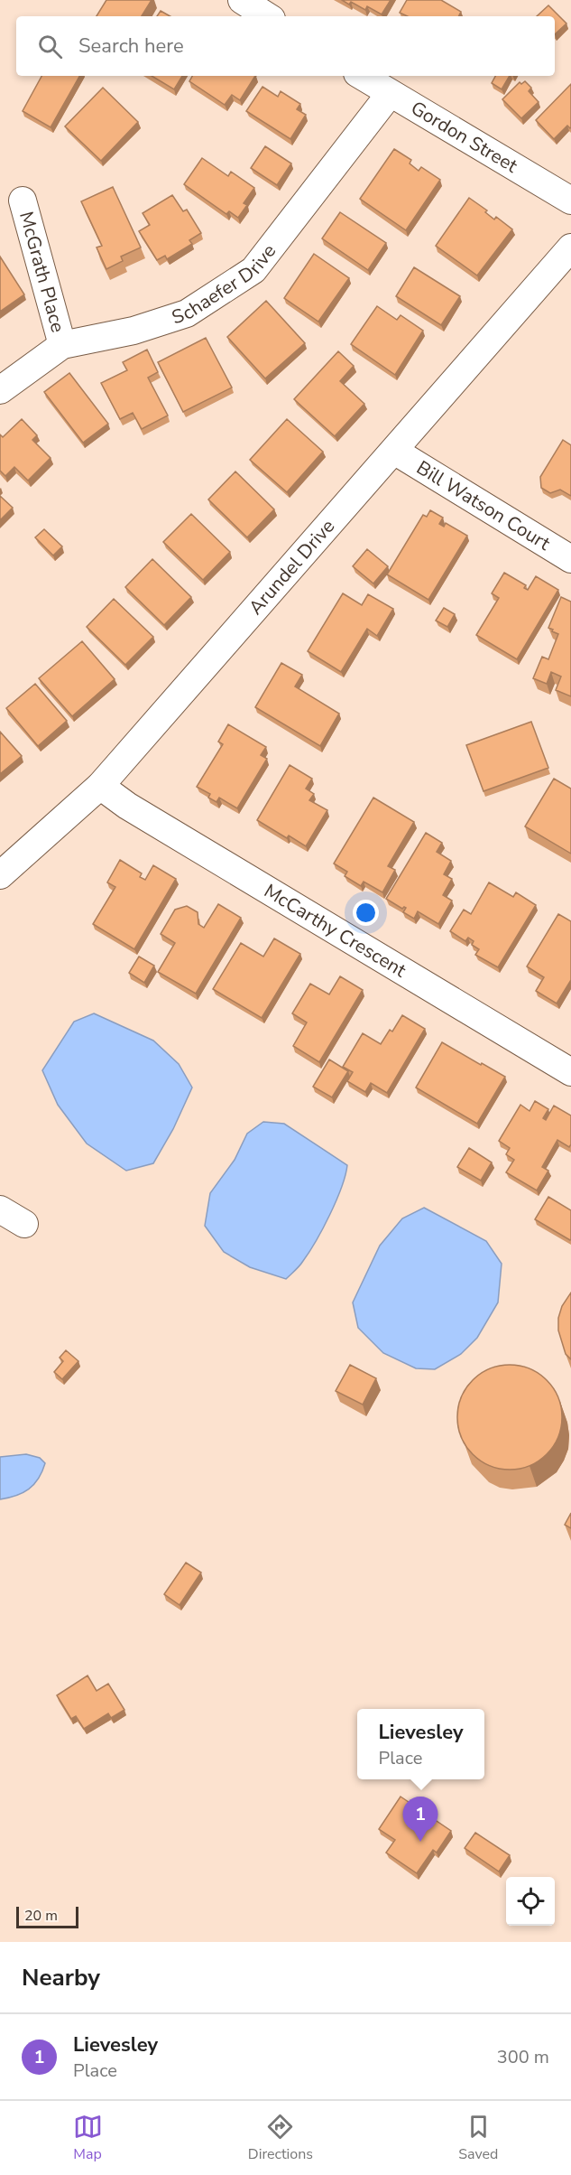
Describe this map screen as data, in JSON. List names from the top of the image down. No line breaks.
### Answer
{"streets":{"street":["Gordon Street","McGrath Place","Schaefer Drive","Bill Watson Court","Arundel Drive","McCarthy Crescent"]},"crossings":[["Gordon Street","Schaefer Drive"],["McGrath Place","Schaefer Drive"],["Bill Watson Court","Arundel Drive"],["Arundel Drive","McCarthy Crescent"]],"scale_bar":"20 m","page":{"search":"Search here","popup":["Lievesley","Place"],"pins":"1","scale":"20 m","heading":"Nearby","list":[{"mark":"1","name":"Lievesley","note":"Place","value":"300 m"}],"nav":["Map","Directions","Saved"]}}
